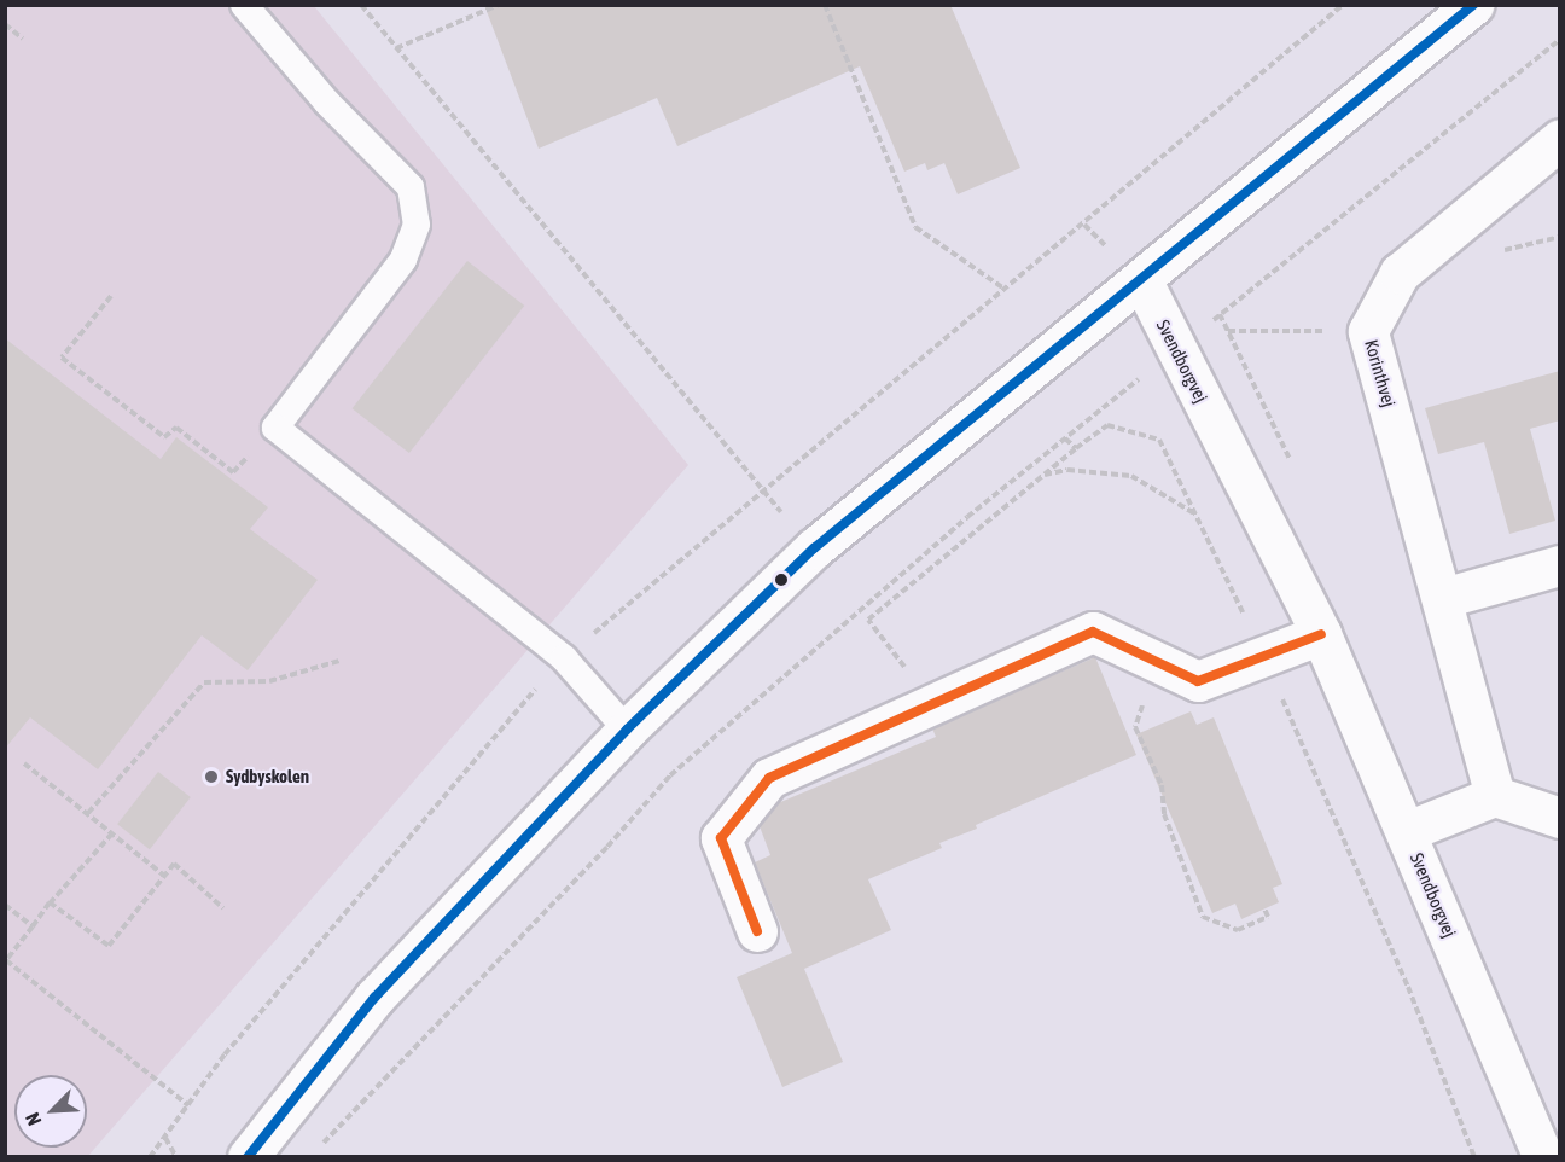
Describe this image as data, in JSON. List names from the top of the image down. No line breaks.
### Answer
{"streets":{"street":["Svendborgvej","Korinthvej"]},"places":["Sydbyskolen"],"north":"bottom left"}
